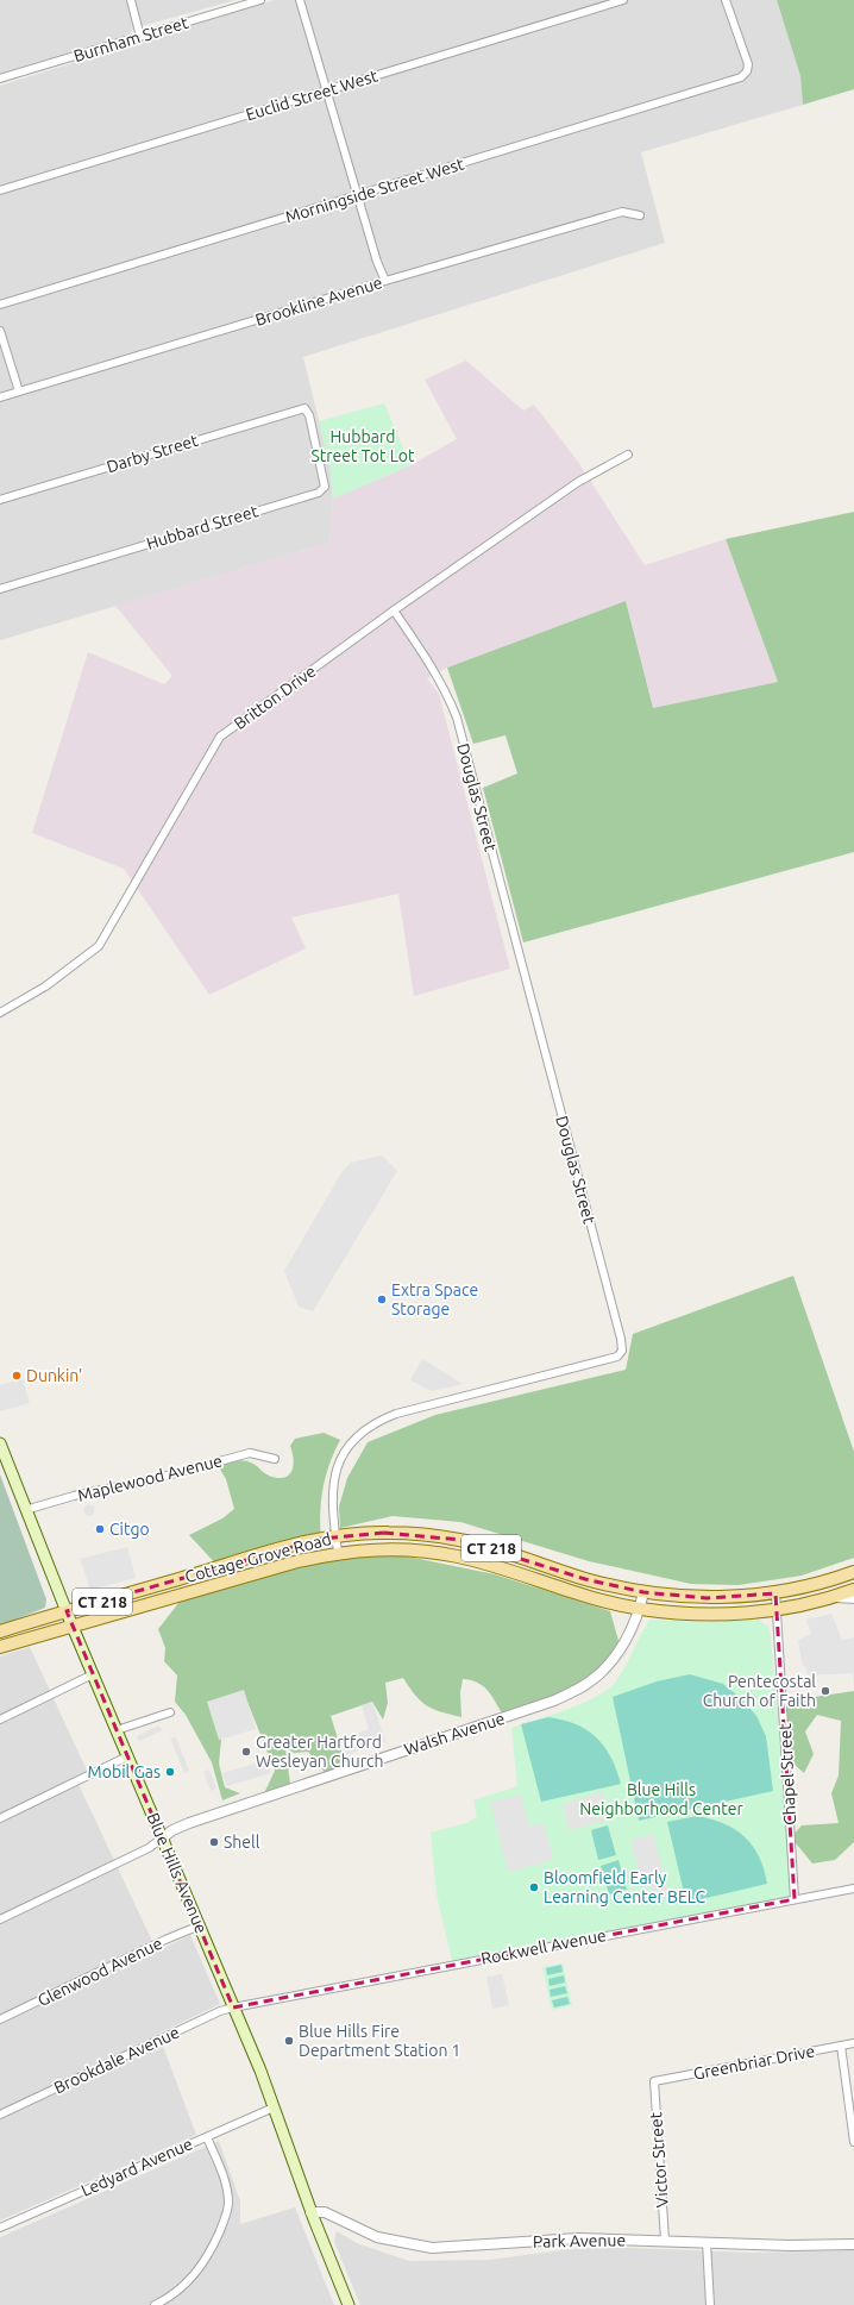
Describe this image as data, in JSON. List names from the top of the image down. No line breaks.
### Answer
{"streets":{"main road":["CT 218","Cottage Grove Road","Blue Hills Avenue"],"street":["Burnham Street","Euclid Street West","Morningside Street West","Brookline Avenue","Darby Street","Hubbard Street","Britton Drive","Douglas Street","Maplewood Avenue","Walsh Avenue","Chapel Street","Rockwell Avenue","Glenwood Avenue","Brookdale Avenue","Greenbriar Drive","Victor Street","Ledyard Avenue","Park Avenue"]},"crossings":[["Darby Street","Hubbard Street"],["Britton Drive","Douglas Street"],["Douglas Street","Cottage Grove Road"],["Maplewood Avenue","Blue Hills Avenue"],["Cottage Grove Road","Walsh Avenue"],["Cottage Grove Road","Chapel Street"],["Cottage Grove Road","Blue Hills Avenue"],["Walsh Avenue","Blue Hills Avenue"],["Chapel Street","Rockwell Avenue"],["Blue Hills Avenue","Rockwell Avenue"],["Blue Hills Avenue","Glenwood Avenue"],["Blue Hills Avenue","Brookdale Avenue"],["Blue Hills Avenue","Ledyard Avenue"],["Blue Hills Avenue","Park Avenue"],["Rockwell Avenue","Brookdale Avenue"],["Greenbriar Drive","Victor Street"],["Victor Street","Park Avenue"]],"parks":["Hubbard Street Tot Lot","Blue Hills Neighborhood Center"],"places":["Extra Space Storage","Dunkin'","Citgo","Pentecostal Church of Faith","Greater Hartford Wesleyan Church","Mobil Gas","Shell","Bloomfield Early Learning Center BELC","Blue Hills Fire Department Station 1"]}
